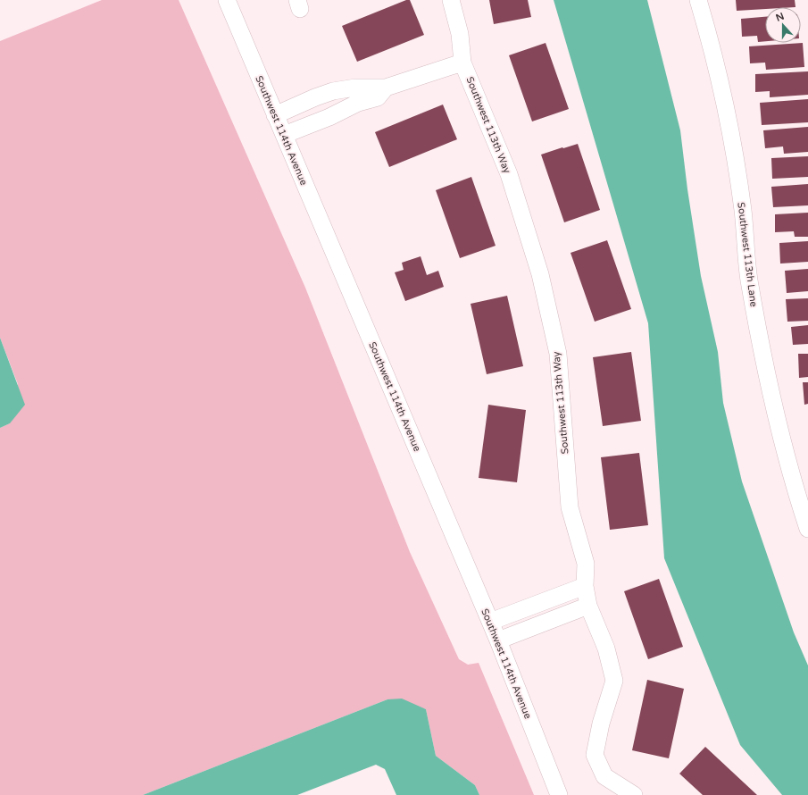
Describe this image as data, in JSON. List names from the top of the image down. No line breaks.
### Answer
{"streets":{"street":["Southwest 113th Way","Southwest 114th Avenue","Southwest 113th Lane"]},"north":"top"}
